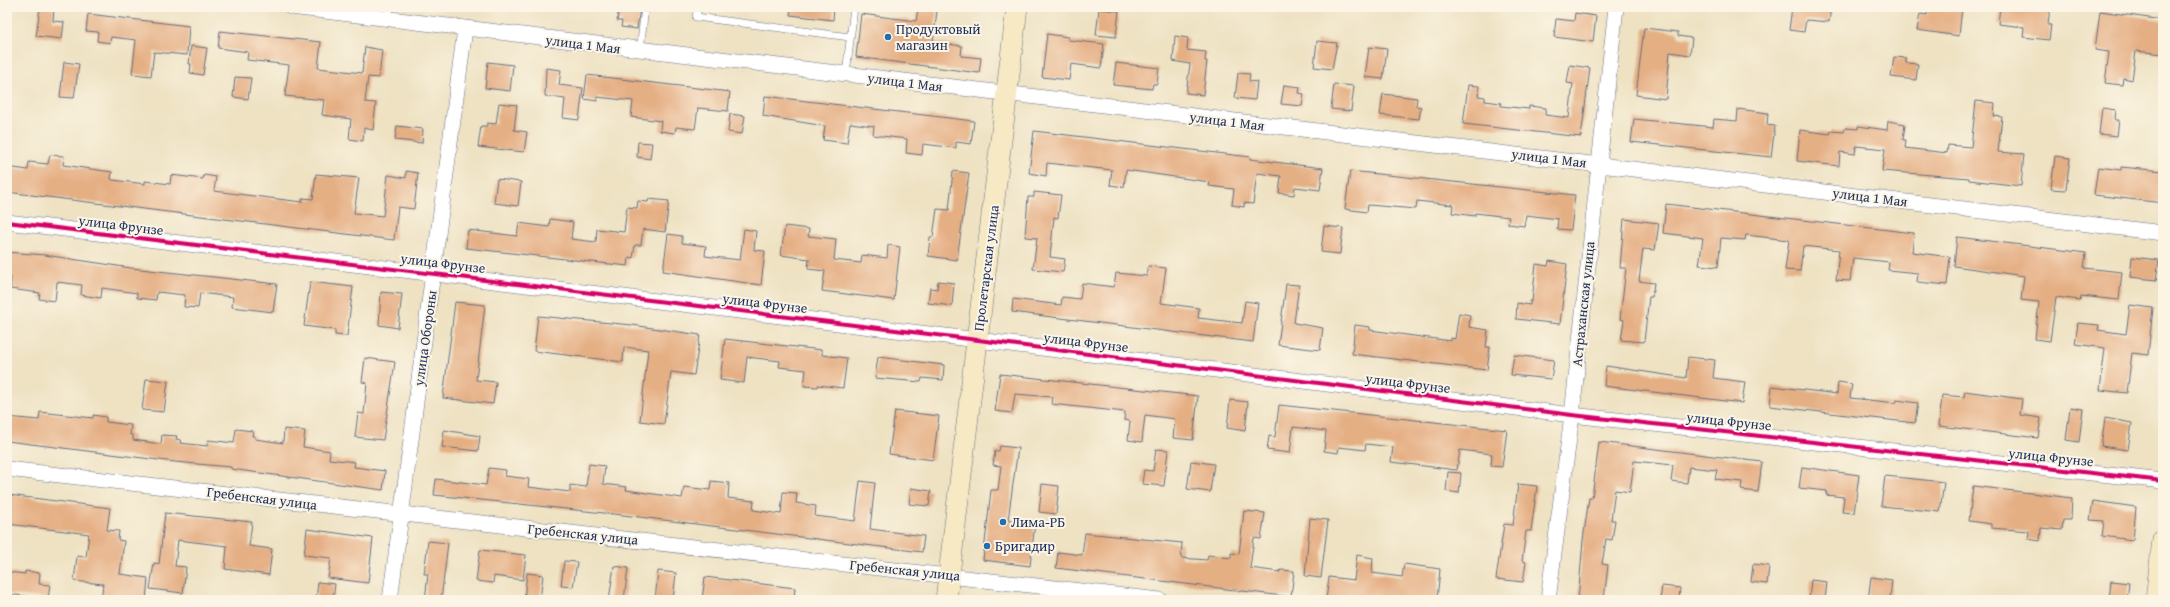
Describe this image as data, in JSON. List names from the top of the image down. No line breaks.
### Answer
{"streets":{"main road":["Пролетарская улица"],"street":["улица 1 Мая","улица Фрунзе","Астраханская улица","улица Обороны","Гребенская улица"]},"crossings":[["улица 1 Мая","Пролетарская улица"],["улица 1 Мая","Астраханская улица"],["улица 1 Мая","улица Обороны"],["улица Фрунзе","Пролетарская улица"],["улица Фрунзе","Астраханская улица"],["улица Фрунзе","улица Обороны"],["Пролетарская улица","Гребенская улица"],["улица Обороны","Гребенская улица"]],"places":["Продуктовый магазин","Лима-РБ","Бригадир"]}
